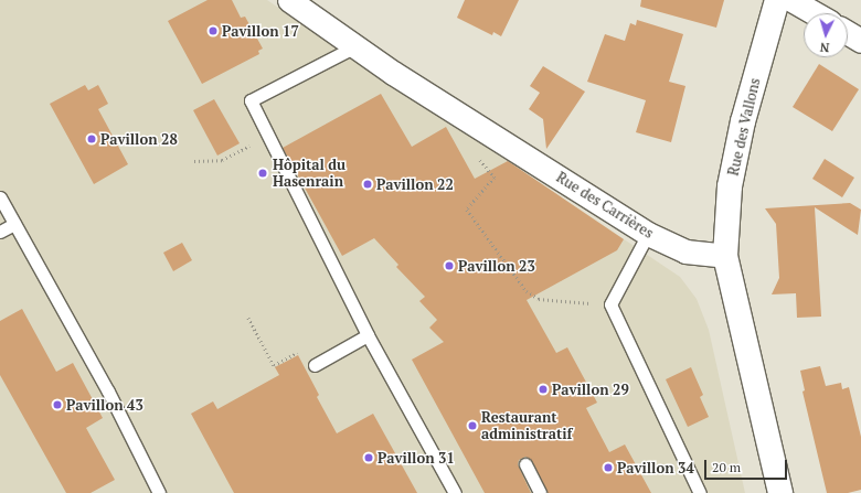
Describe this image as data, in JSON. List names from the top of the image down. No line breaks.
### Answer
{"streets":{"street":["Rue des Vallons","Rue des Carrières"]},"crossings":[["Rue des Vallons","Rue des Carrières"]],"places":["Pavillon 17","Pavillon 28","Hôpital du Hasenrain","Pavillon 22","Pavillon 23","Pavillon 29","Pavillon 43","Restaurant administratif","Pavillon 31","Pavillon 34"],"scale_bar":"20 m","north":"bottom"}
